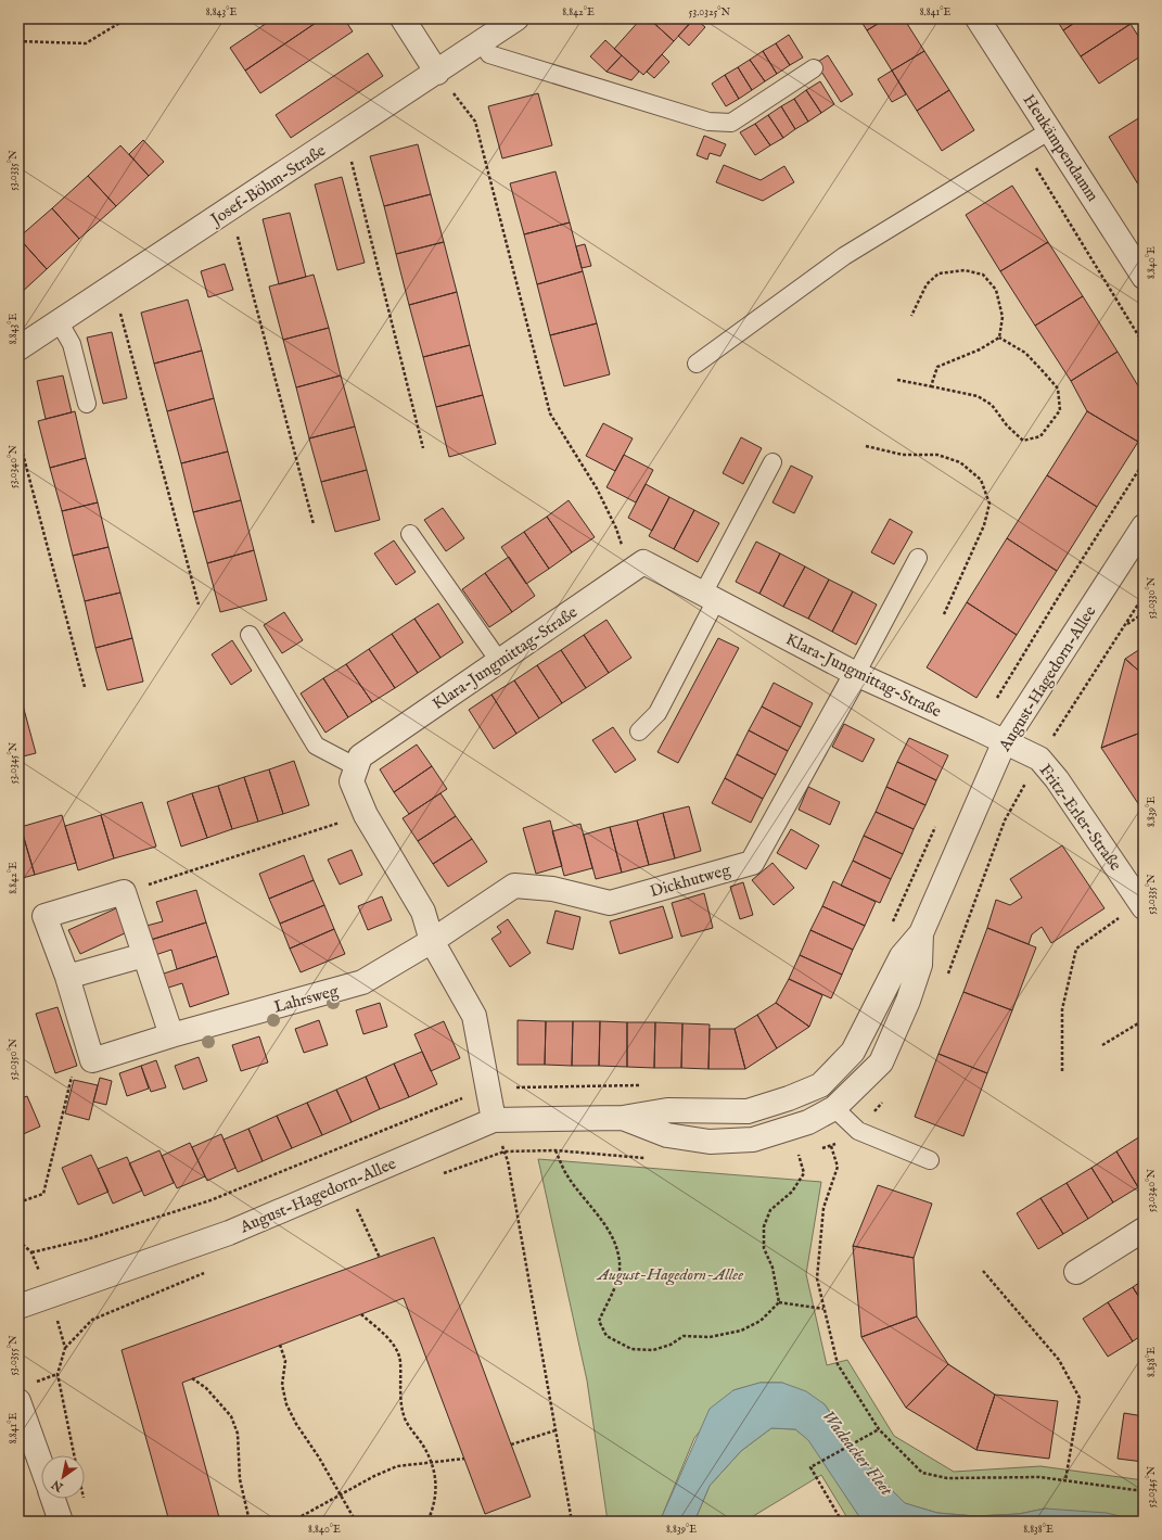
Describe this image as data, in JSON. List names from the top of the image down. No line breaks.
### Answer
{"streets":{"street":["Heukämpendamm","Josef-Böhm-Straße","Klara-Jungmittag-Straße","August-Hagedorn-Allee","Fritz-Erler-Straße","Dickhutweg","Lahrsweg"]},"crossings":[["Klara-Jungmittag-Straße","August-Hagedorn-Allee"],["Klara-Jungmittag-Straße","Fritz-Erler-Straße"],["Klara-Jungmittag-Straße","Dickhutweg"],["Klara-Jungmittag-Straße","Lahrsweg"],["August-Hagedorn-Allee","Fritz-Erler-Straße"],["Dickhutweg","Lahrsweg"]],"water":["Wadeacker Fleet"],"parks":["August-Hagedorn-Allee"],"north":"bottom left","coordinates":["8.843°E","8.842°E","53.0325°N","8.841°E","53.0335°N","8.840°E","53.0340°N","53.0330°N","53.0345°N","8.839°E","53.0350°N","53.0355°N","8.838°E"]}
